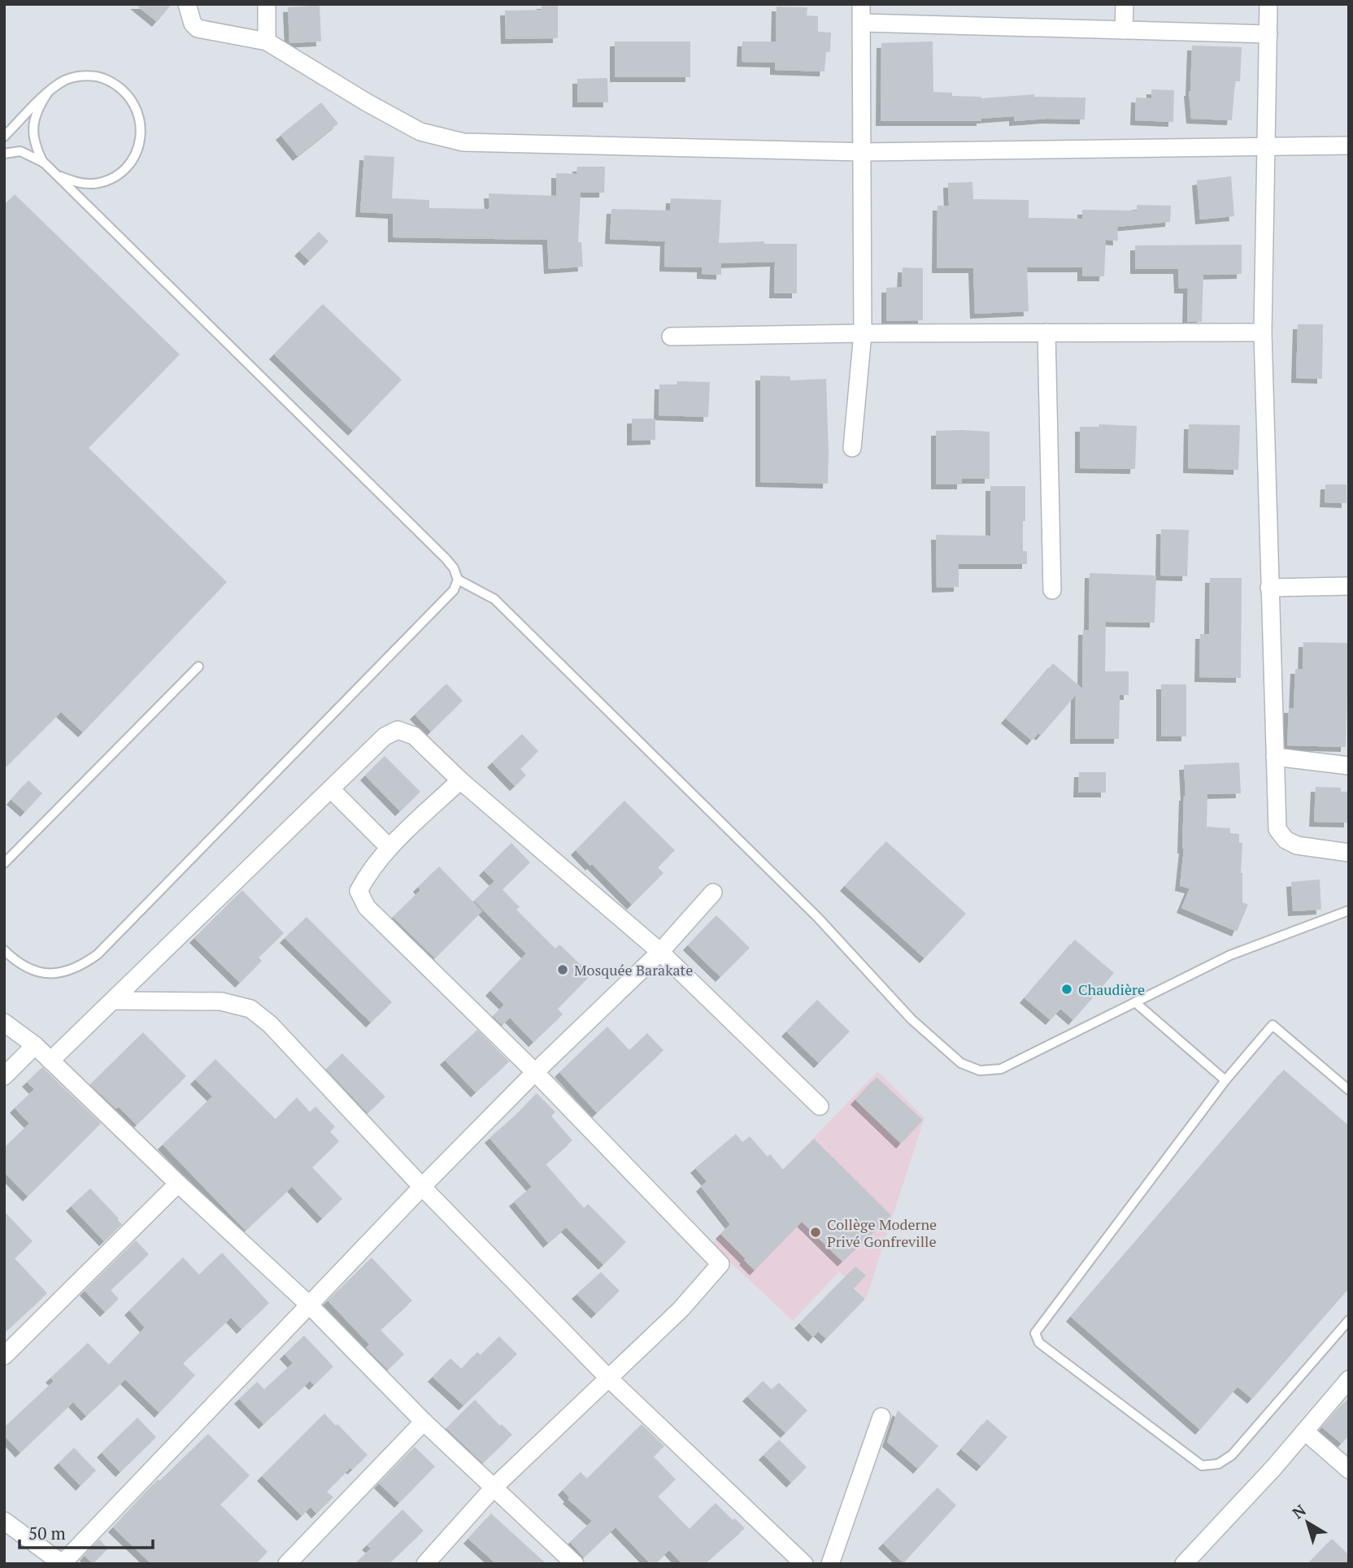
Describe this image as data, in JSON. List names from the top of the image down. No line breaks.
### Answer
{"places":["Mosquée Barakate","Chaudière","Collège Moderne Privé Gonfreville"],"scale_bar":"50 m","north":"top left"}
